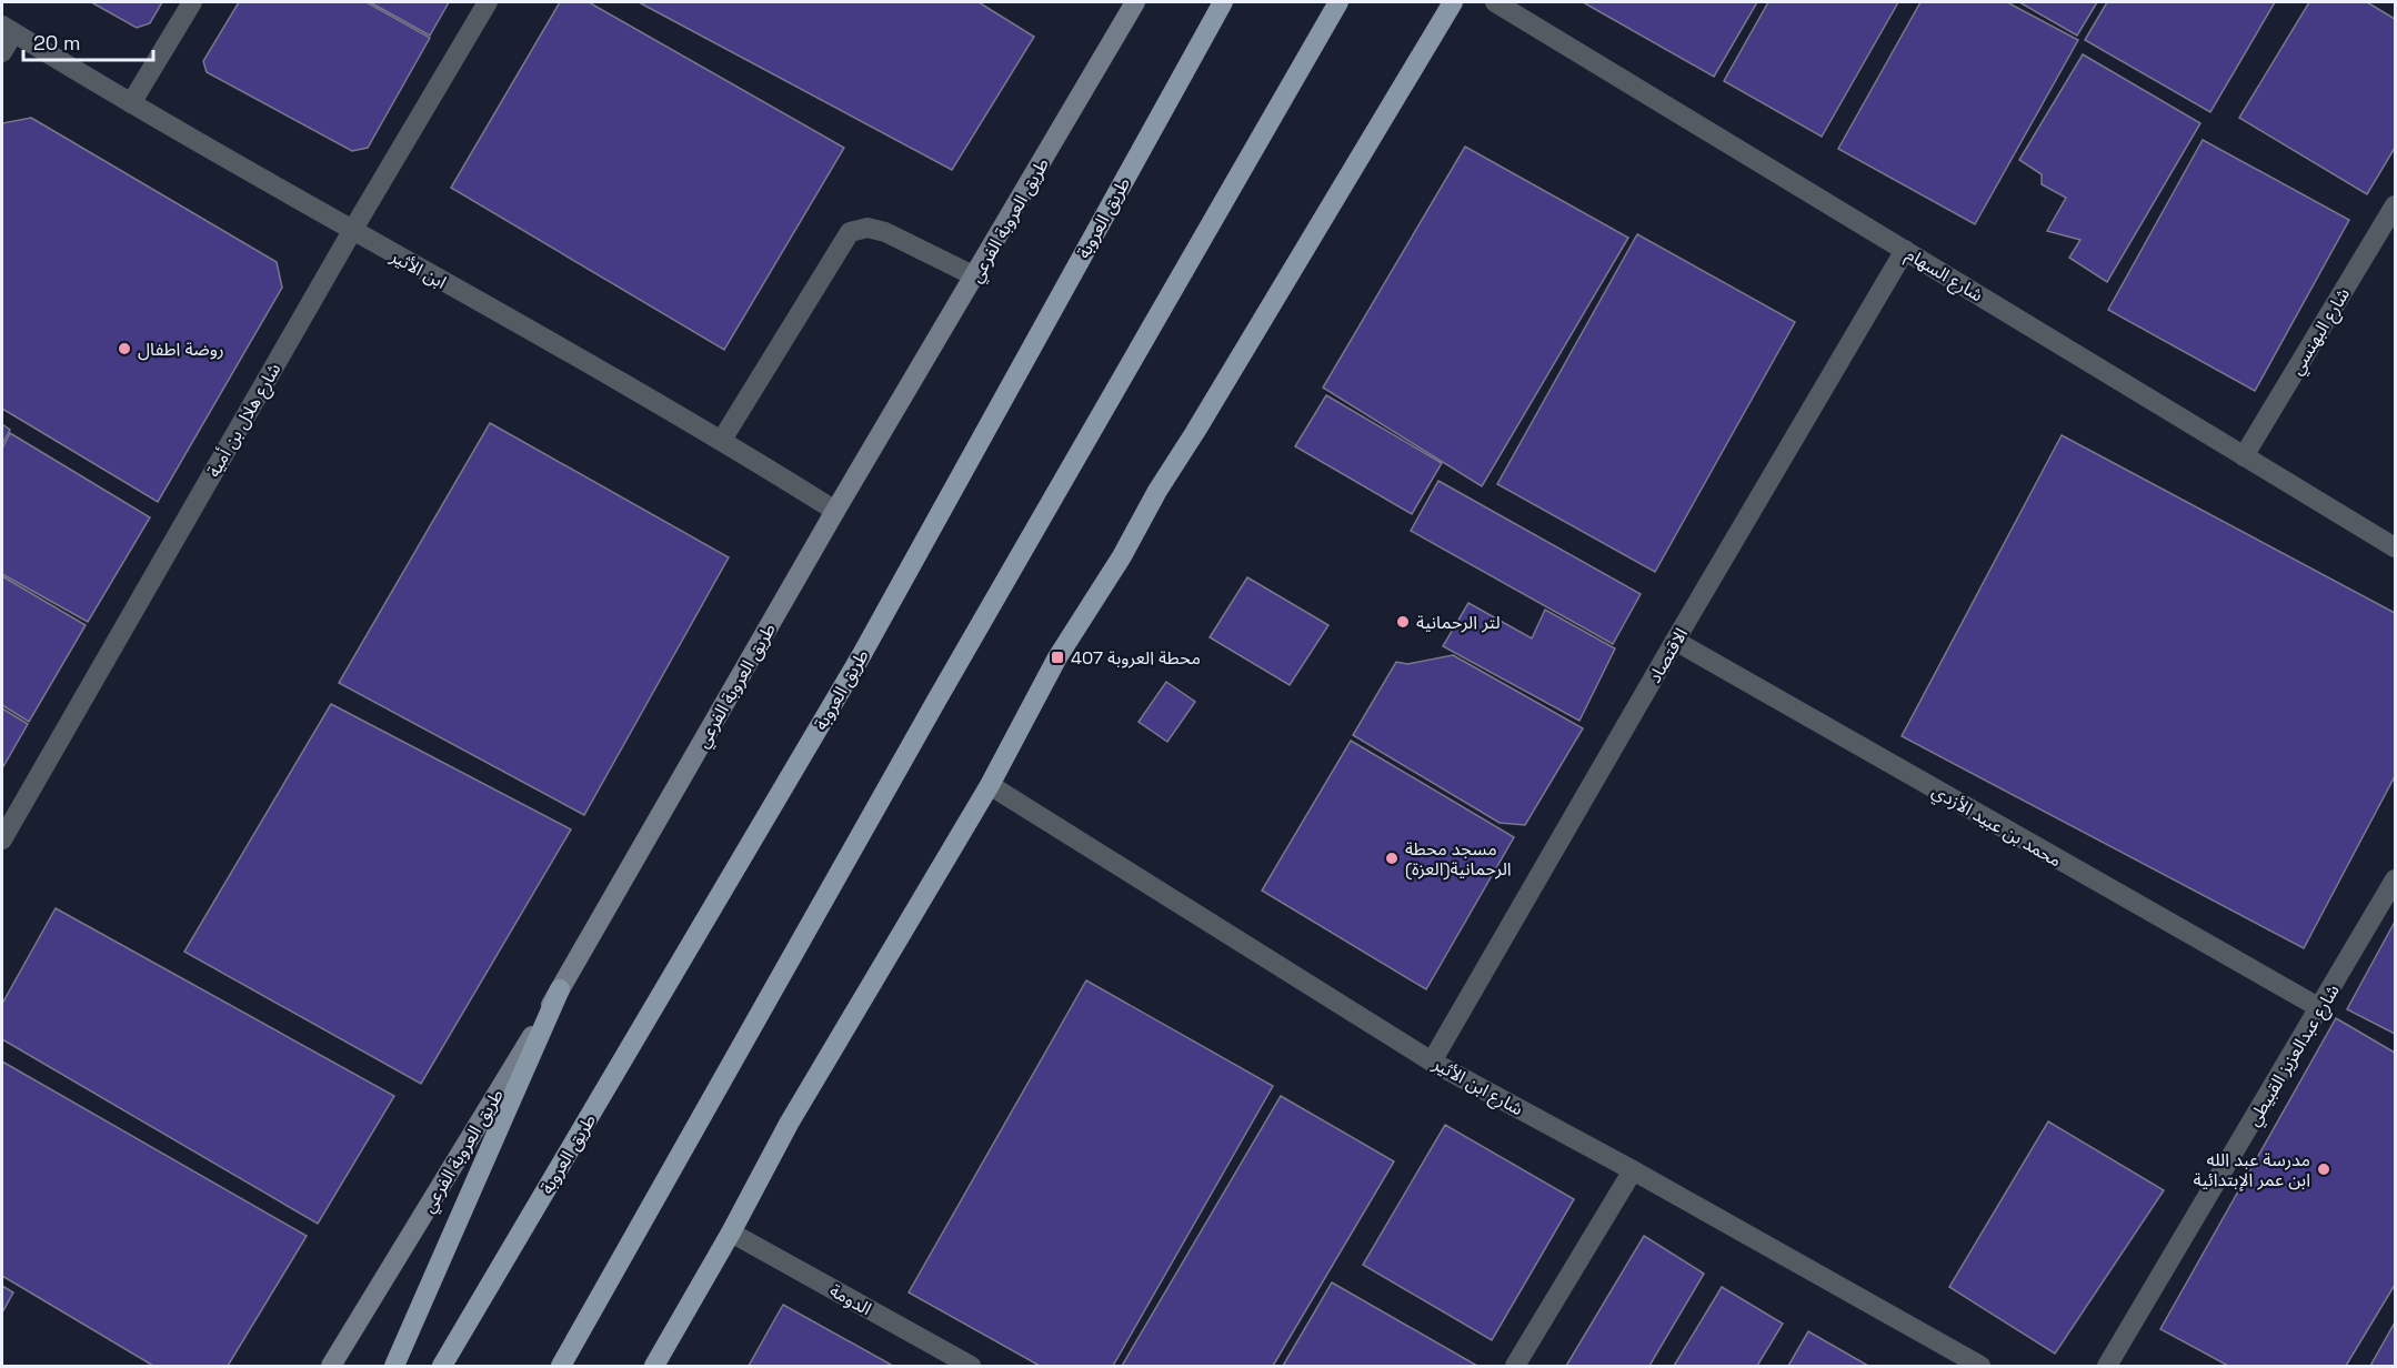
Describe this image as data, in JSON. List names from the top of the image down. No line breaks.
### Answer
{"streets":{"main road":["طريق العروبة"],"street":["طريق العروبة الفرعي","ابن الأثير","شارع السهام","شارع البهنسي","شارع هلال بن أمية","الاقتصاد","محمد بن عبيد الأزدي","شارع عبدالعزيز القبيطي","شارع ابن الأثير","الدومة"]},"crossings":[["طريق العروبة الفرعي","ابن الأثير"],["ابن الأثير","شارع هلال بن أمية"],["شارع السهام","شارع البهنسي"],["شارع السهام","الاقتصاد"],["الاقتصاد","محمد بن عبيد الأزدي"],["الاقتصاد","شارع ابن الأثير"],["محمد بن عبيد الأزدي","شارع عبدالعزيز القبيطي"]],"places":{"other":["روضة اطفال","لتر الرحمانية","مسجد محطة الرحمانية(العزة)","مدرسة عبد الله ابن عمر الإبتدائية"],"transit":["محطة العروبة 407"]},"scale_bar":"20 m"}
